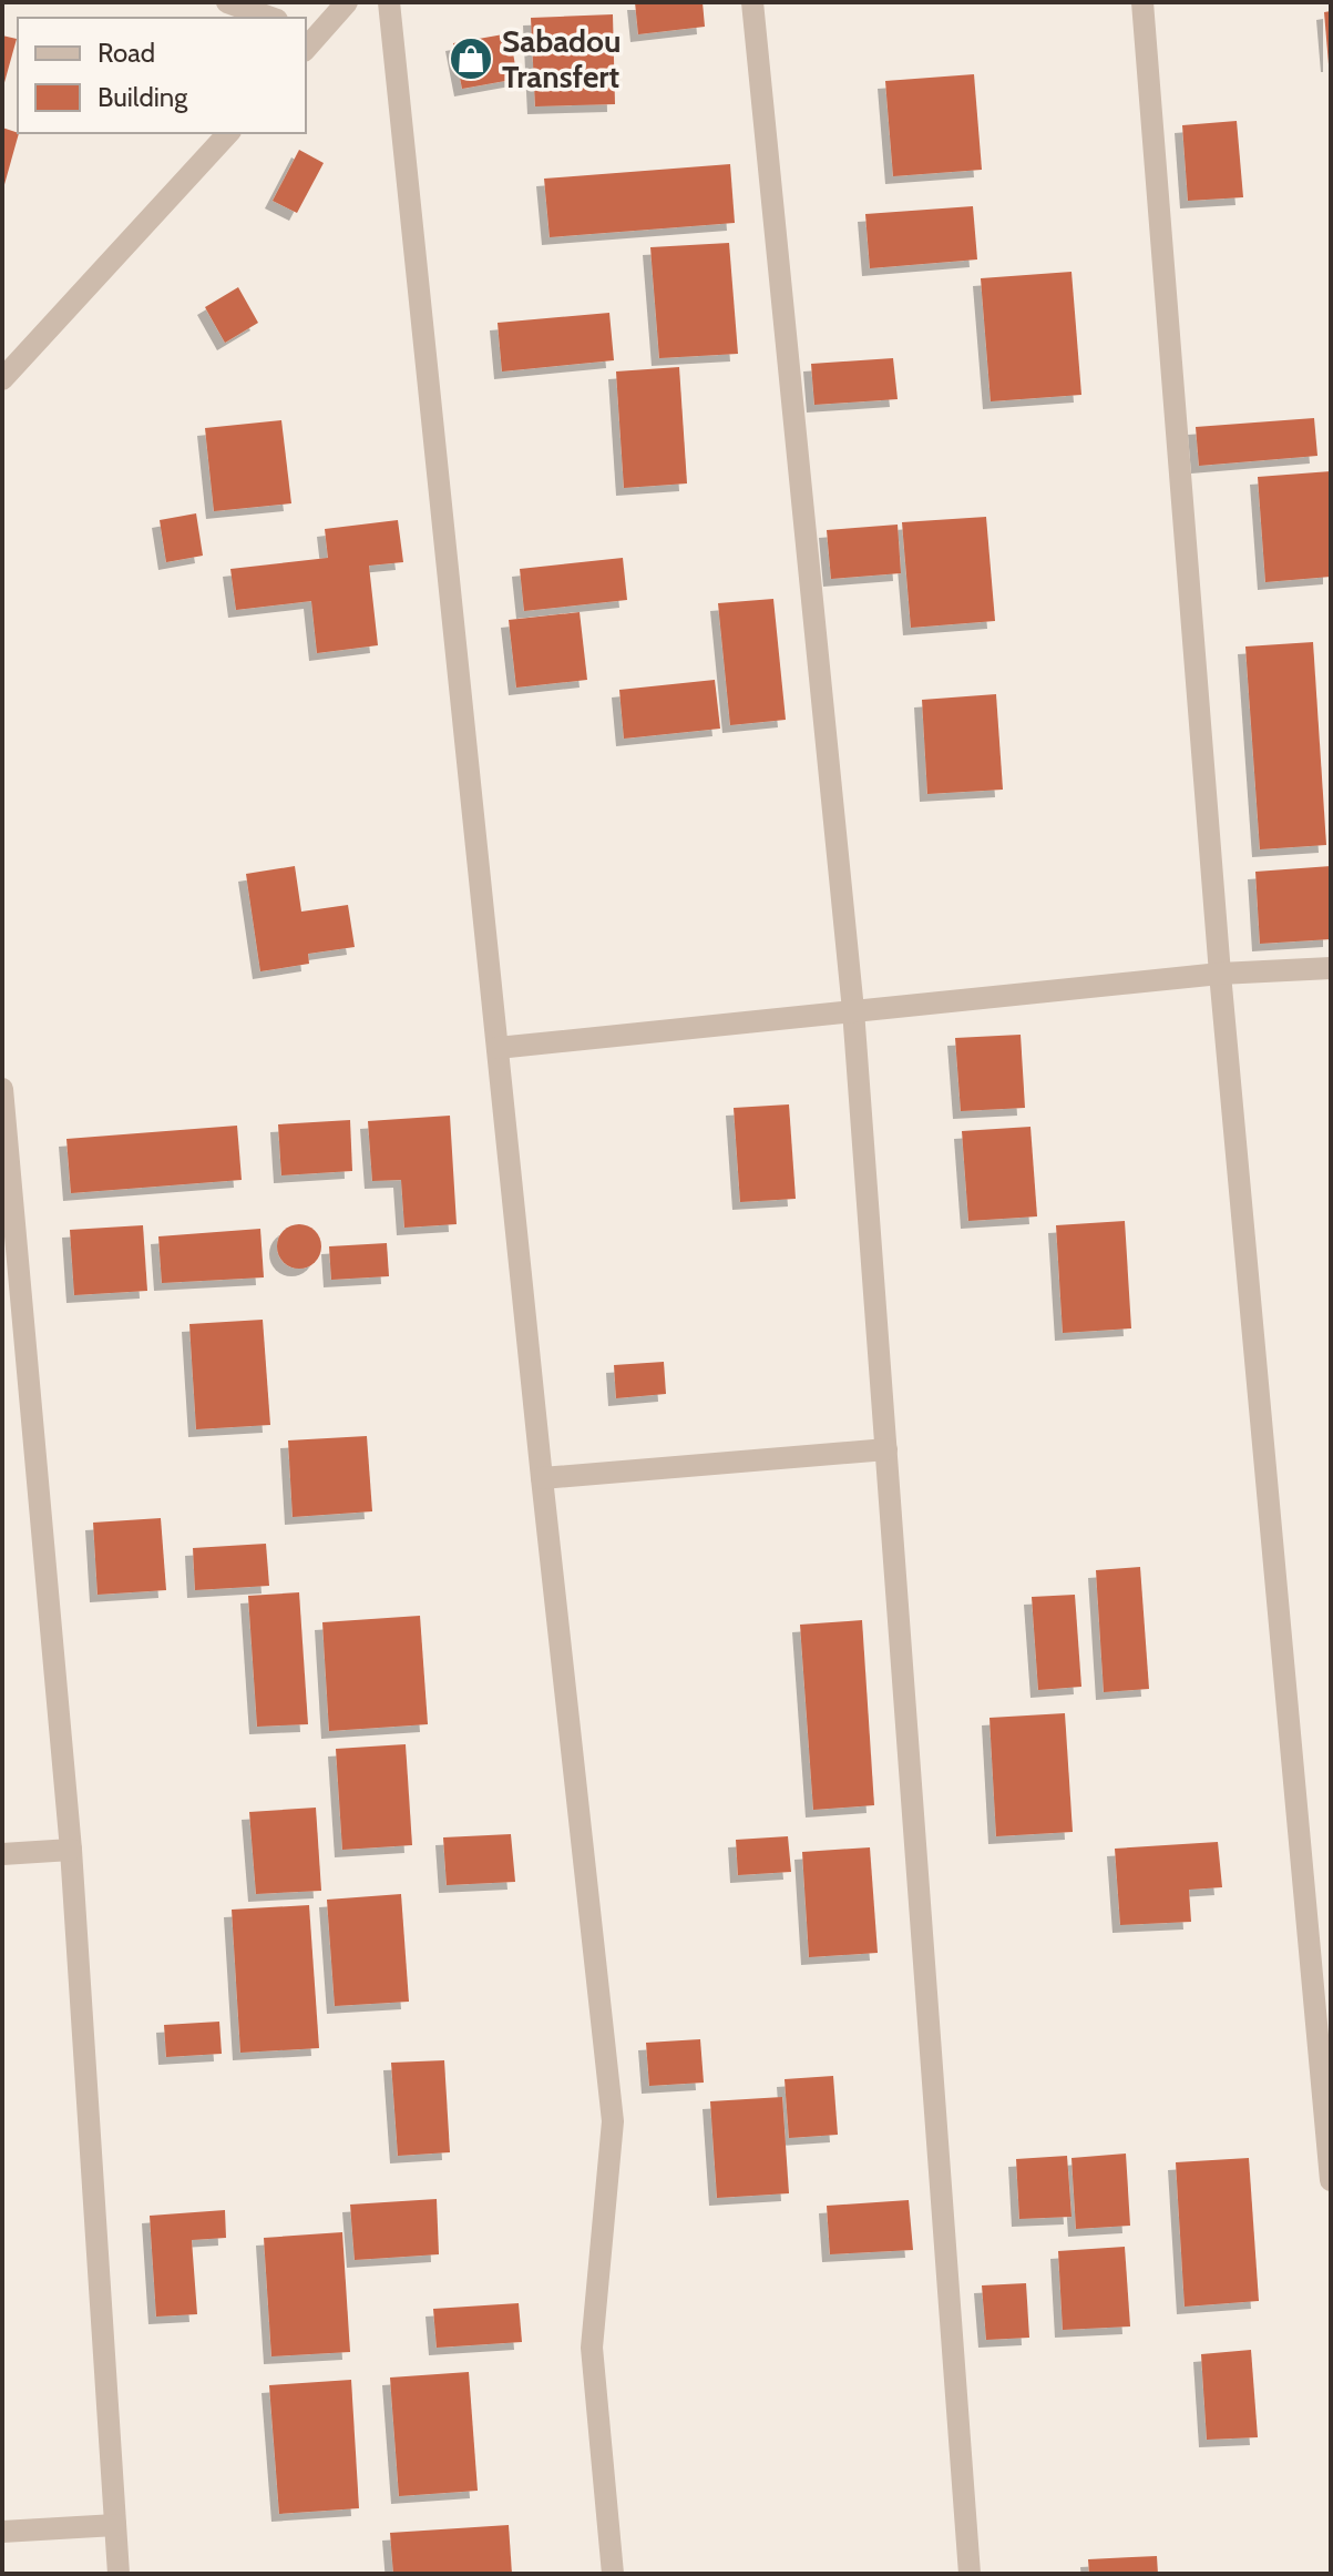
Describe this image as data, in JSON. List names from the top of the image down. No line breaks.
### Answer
{"places":{"shop":["Sabadou Transfert"]},"legend":["Road","Building"]}
